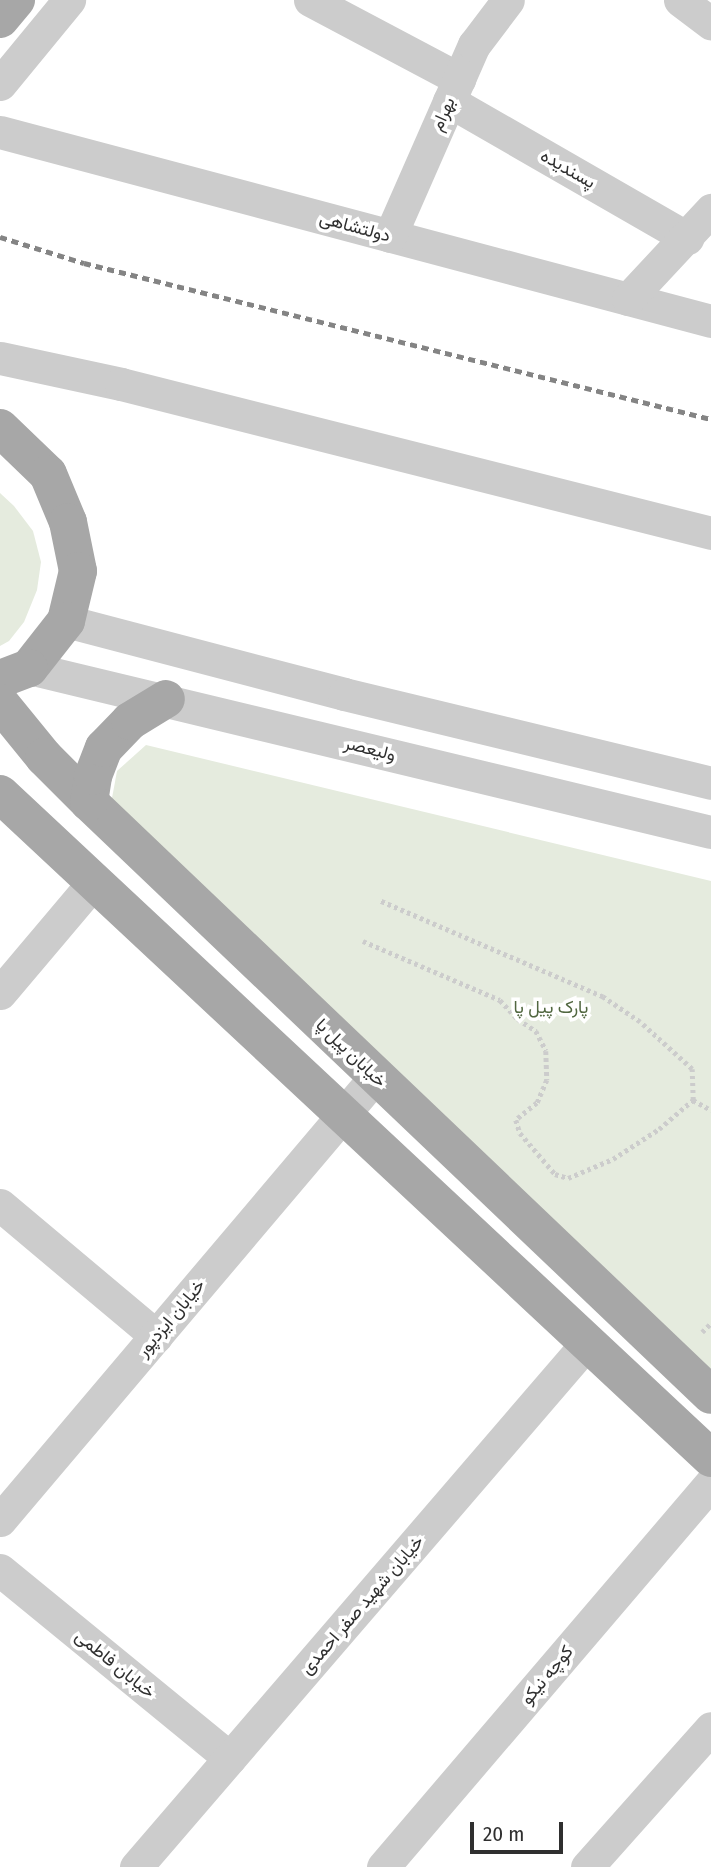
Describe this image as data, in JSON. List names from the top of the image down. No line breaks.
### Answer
{"streets":{"main road":["خیابان پیل پا"],"street":["بهرام","پسندیده","دولتشاهی","ولیعصر","خیابان ایزدپور","خیابان شهید صفر احمدی","خیابان فاطمی","کوچه نیکو"]},"crossings":[["بهرام","پسندیده"],["بهرام","دولتشاهی"],["خیابان پیل پا","خیابان ایزدپور"],["خیابان شهید صفر احمدی","خیابان فاطمی"]],"parks":["پارک پیل پا"],"scale_bar":"20 m"}
